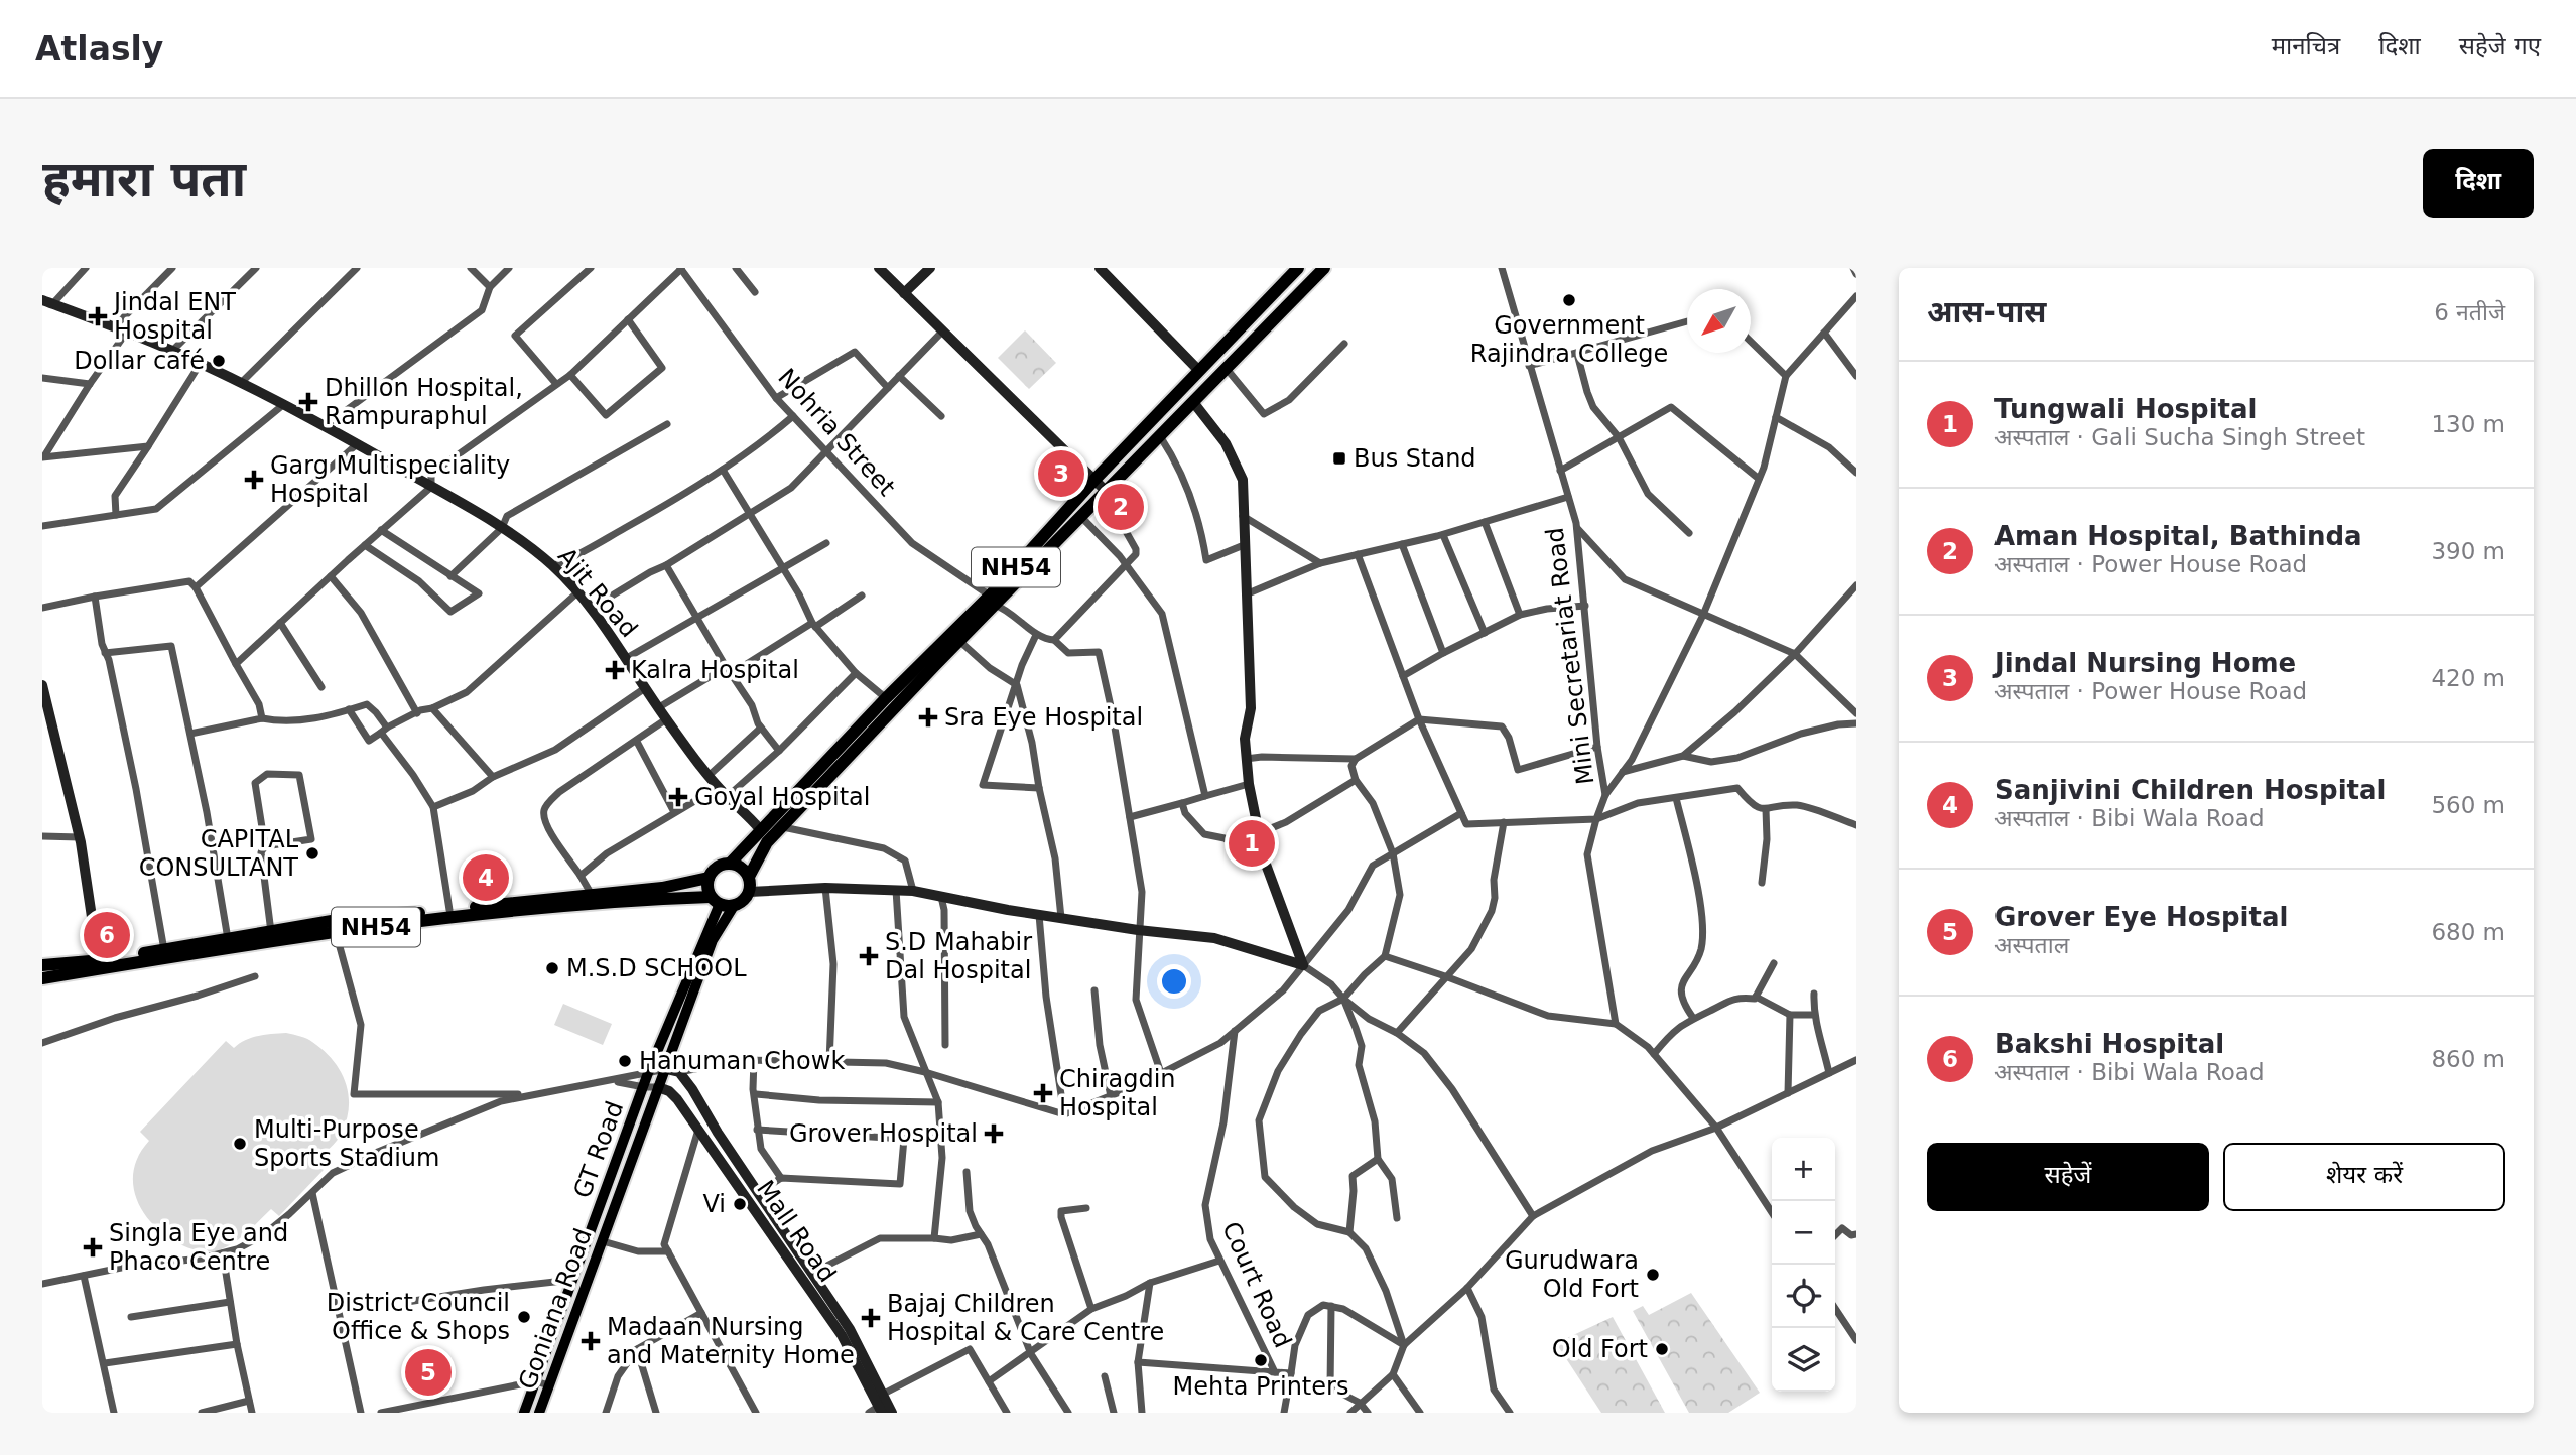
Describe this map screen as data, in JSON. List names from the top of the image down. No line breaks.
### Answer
{"streets":{"highway":["NH54"],"main road":["GT Road","Goniana Road"],"street":["Nohria Street","Ajit Road","Mini Secretariat Road","Mall Road","Court Road"]},"crossings":[["Nohria Street","NH54"],["NH54","Ajit Road"],["NH54","GT Road"],["NH54","Goniana Road"],["GT Road","Goniana Road"],["Mall Road","Goniana Road"]],"places":{"other":["Government Rajindra College","Dollar café","CAPITAL CONSULTANT","M.S.D SCHOOL","Hanuman Chowk","Multi-Purpose Sports Stadium","Vi","Gurudwara Old Fort","District Council Office & Shops","Old Fort","Mehta Printers"],"health":["Jindal ENT Hospital","Dhillon Hospital, Rampuraphul","Garg Multispeciality Hospital","Kalra Hospital","Sra Eye Hospital","Goyal Hospital","S.D Mahabir Dal Hospital","Chiragdin Hospital","Grover Hospital","Singla Eye and Phaco Centre","Bajaj Children Hospital & Care Centre","Madaan Nursing and Maternity Home"],"transit":["Bus Stand"]},"north":"bottom left","page":{"header":"Atlasly","nav":["मानचित्र","दिशा","सहेजे गए"],"buttons":["दिशा",["सहेजें","शेयर करें"]],"title":"हमारा पता","heading":["आस-पास","6 नतीजे"],"list":[{"mark":"1","name":"Tungwali Hospital","note":"अस्पताल · Gali Sucha Singh Street","value":"130 m"},{"mark":"2","name":"Aman Hospital, Bathinda","note":"अस्पताल · Power House Road","value":"390 m"},{"mark":"3","name":"Jindal Nursing Home","note":"अस्पताल · Power House Road","value":"420 m"},{"mark":"4","name":"Sanjivini Children Hospital","note":"अस्पताल · Bibi Wala Road","value":"560 m"},{"mark":"5","name":"Grover Eye Hospital","note":"अस्पताल","value":"680 m"},{"mark":"6","name":"Bakshi Hospital","note":"अस्पताल · Bibi Wala Road","value":"860 m"}],"pins":["3","2","1","4","6","5"],"map_buttons":["+","−"]}}
